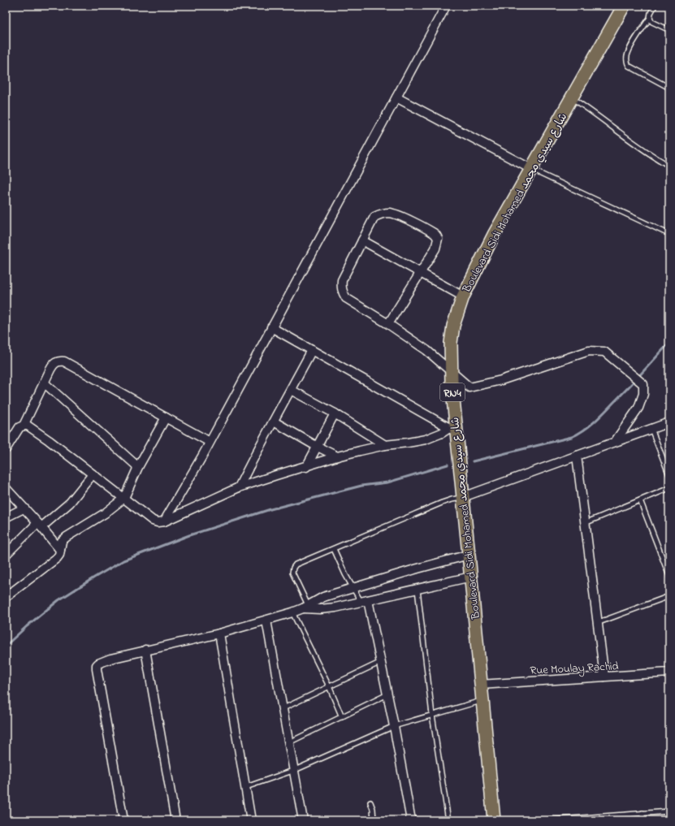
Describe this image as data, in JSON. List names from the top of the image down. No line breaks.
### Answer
{"streets":{"main road":["Boulevard Sidi Mohamed شارع سيدي محمد","RN4"],"street":["Rue Moulay Rachid"]},"crossings":[["Boulevard Sidi Mohamed شارع سيدي محمد","Rue Moulay Rachid"]]}
